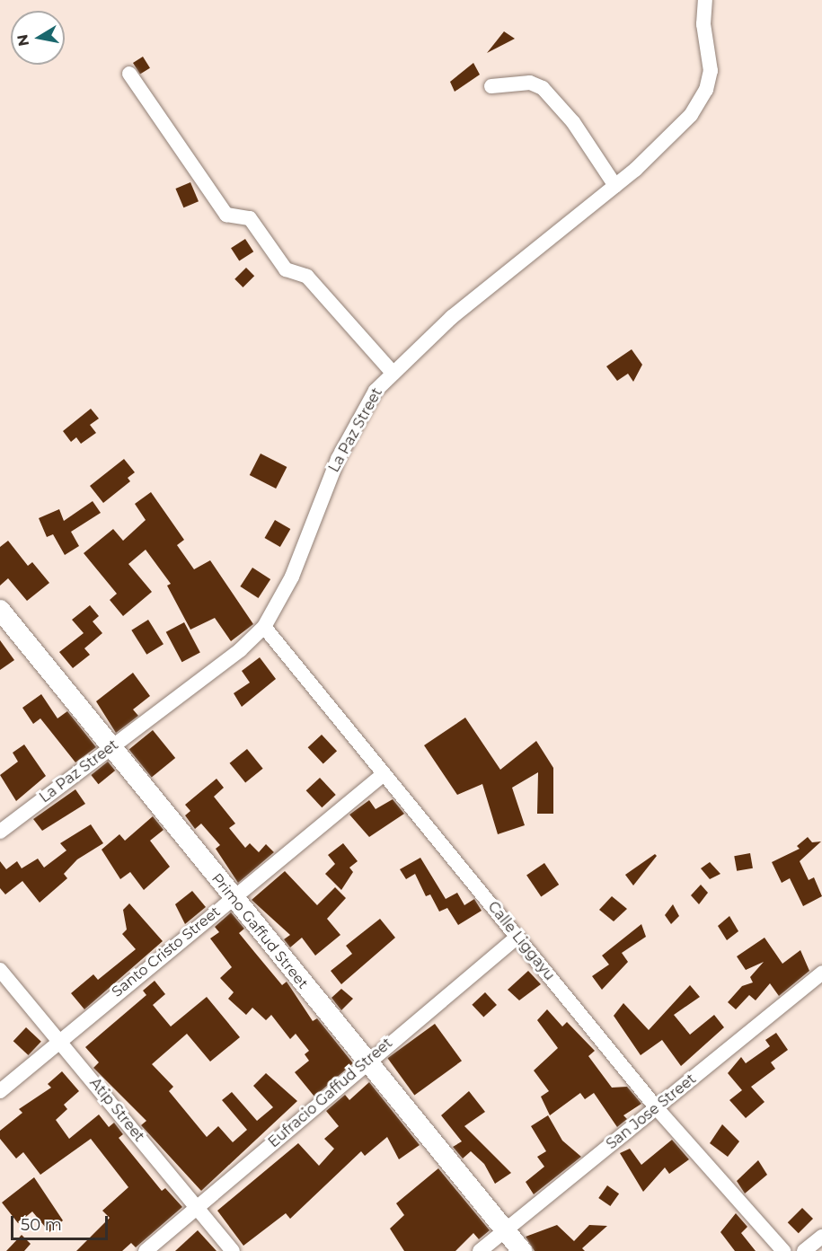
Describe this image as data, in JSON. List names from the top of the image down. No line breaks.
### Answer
{"streets":{"main road":["Primo Gaffud Street"],"street":["La Paz Street","Calle Liggayu","Santo Cristo Street","Eufracio Gaffud Street","Atip Street","San Jose Street"]},"crossings":[["La Paz Street","Primo Gaffud Street"],["La Paz Street","Calle Liggayu"],["Primo Gaffud Street","Santo Cristo Street"],["Primo Gaffud Street","Eufracio Gaffud Street"],["Primo Gaffud Street","San Jose Street"],["Calle Liggayu","Santo Cristo Street"],["Calle Liggayu","Eufracio Gaffud Street"],["Calle Liggayu","San Jose Street"],["Santo Cristo Street","Atip Street"],["Eufracio Gaffud Street","Atip Street"]],"scale_bar":"50 m","north":"left"}
